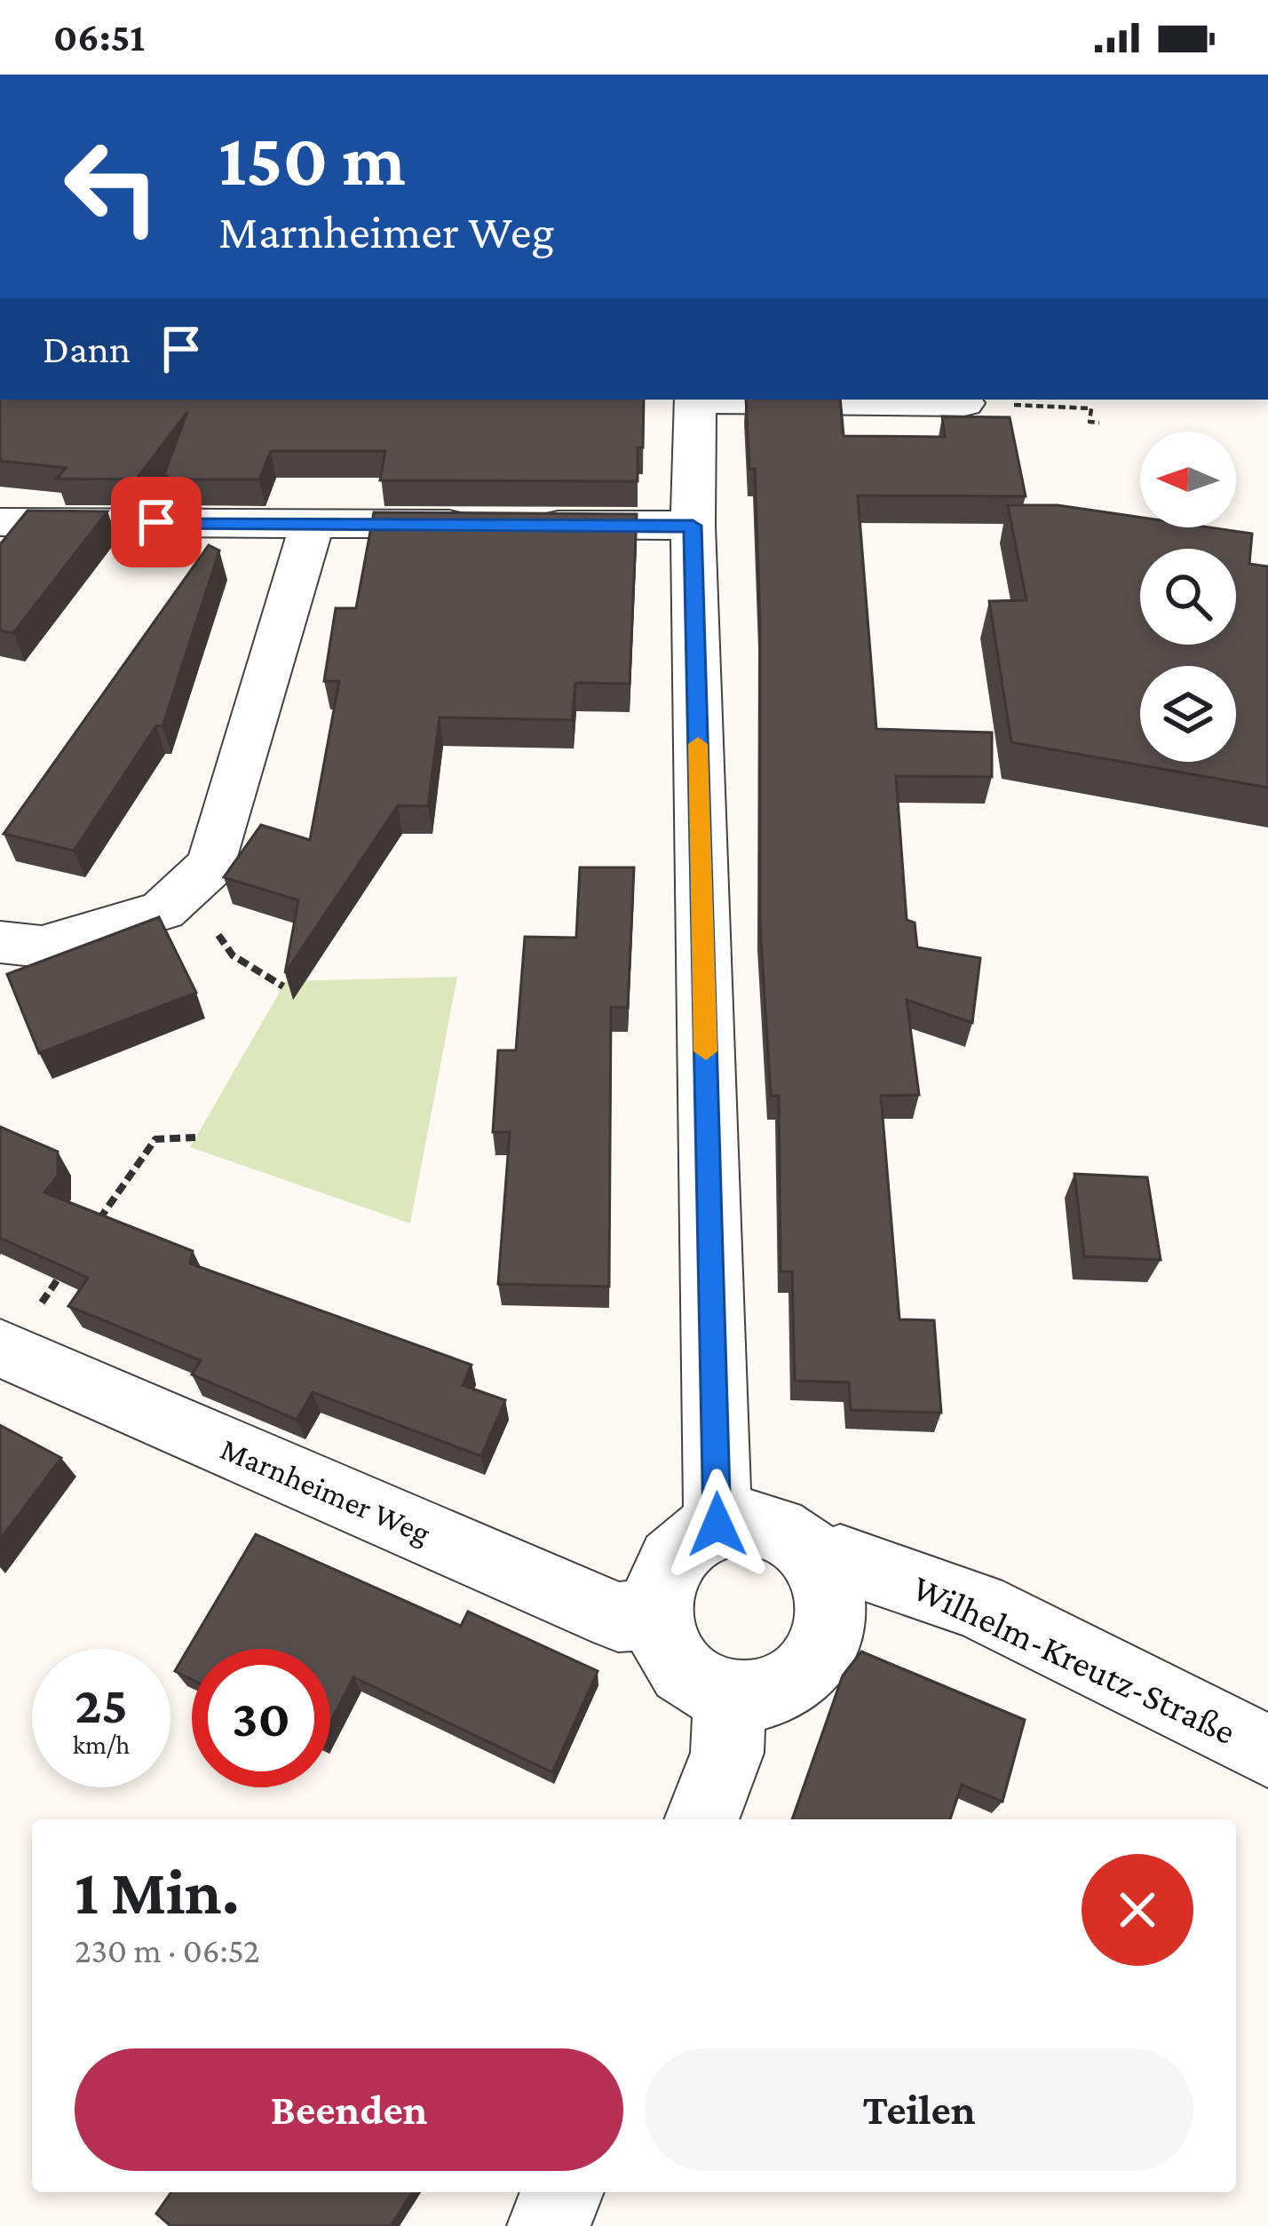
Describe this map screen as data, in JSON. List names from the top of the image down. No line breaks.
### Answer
{"streets":{"street":["Marnheimer Weg","Wilhelm-Kreutz-Straße"]},"crossings":[["Marnheimer Weg","Wilhelm-Kreutz-Straße"]],"north":"left","page":{"status":"06:51","turn":["150 m","Marnheimer Weg"],"then":"Dann","speed":"25 km/h","limit":"30","heading":["1 Min.","230 m · 06:52"],"buttons":["Beenden","Teilen"]}}
